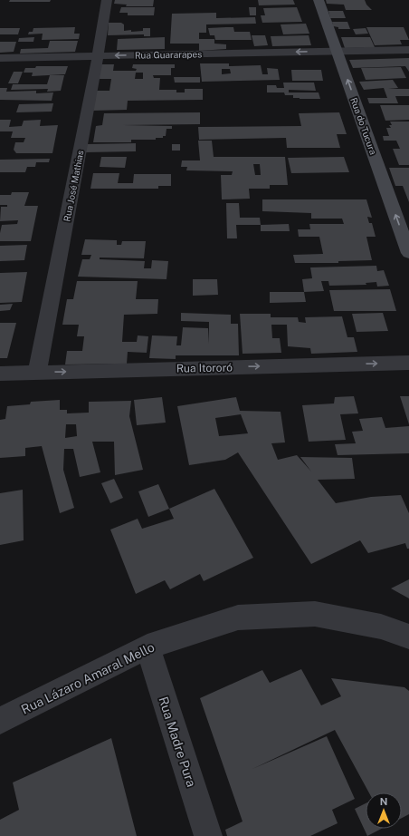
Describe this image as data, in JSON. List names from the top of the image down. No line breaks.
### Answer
{"streets":{"main road":["Rua do Tucura"],"street":["Rua Guararapes","Rua José Mathias","Rua Itororó","Rua Lázaro Amaral Mello","Rua Madre Pura"]},"crossings":[["Rua Guararapes","Rua do Tucura"],["Rua Guararapes","Rua José Mathias"],["Rua José Mathias","Rua Itororó"],["Rua Lázaro Amaral Mello","Rua Madre Pura"]],"one_way":["Rua Guararapes","Rua do Tucura","Rua Itororó"],"north":"top"}
